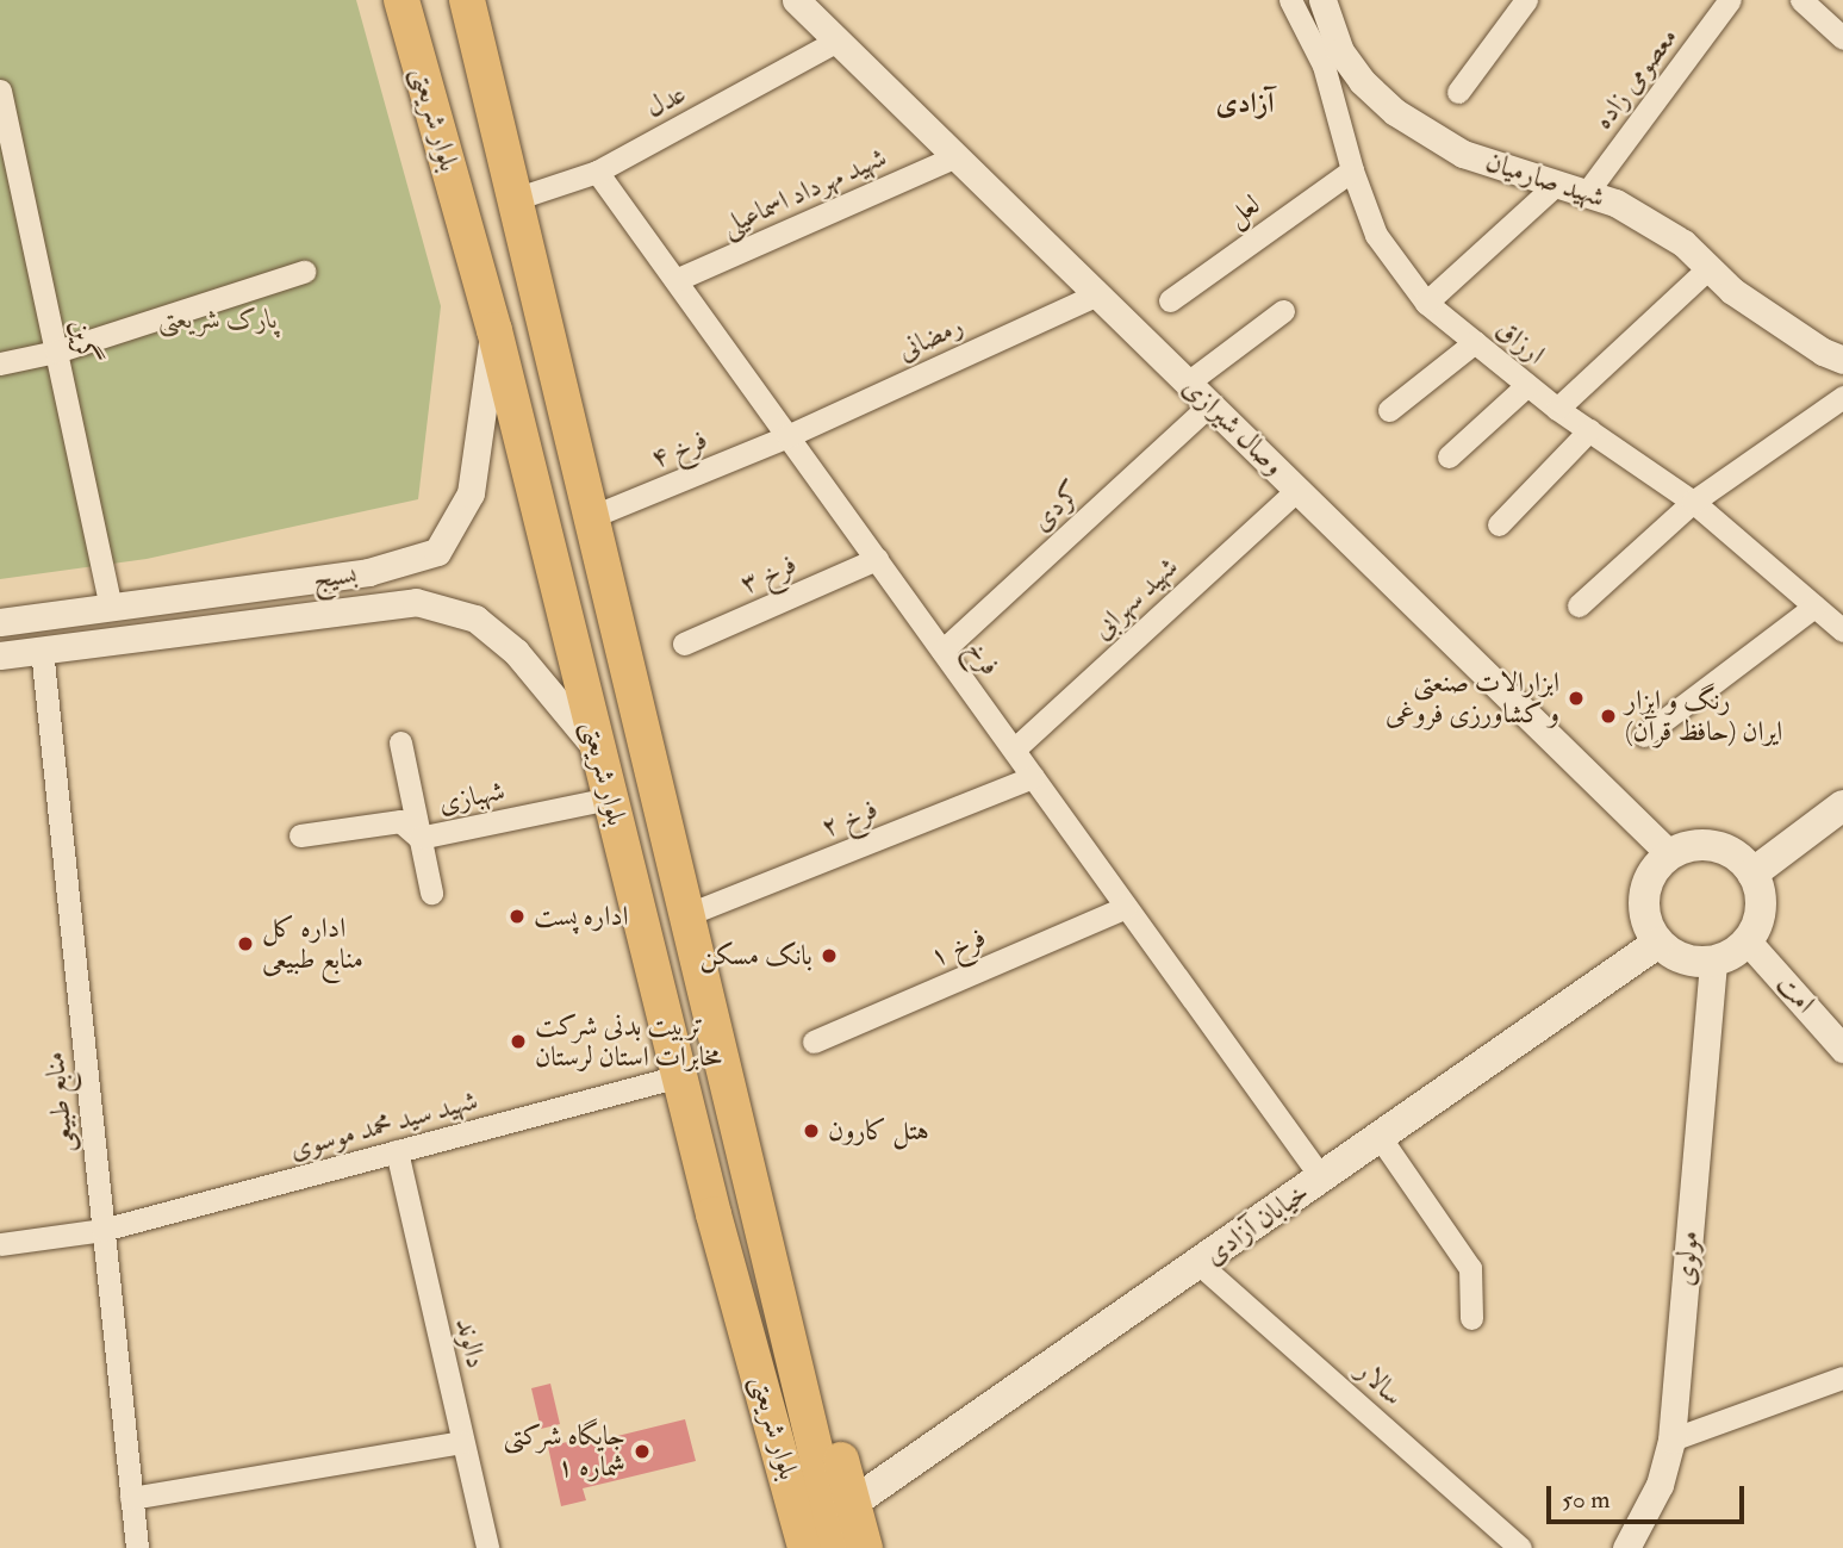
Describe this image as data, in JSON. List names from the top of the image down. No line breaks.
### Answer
{"streets":{"main road":["بلوار شریعتی","خیابان آزادی"],"street":["معصومی زاده","عدل","شهید صارمیان","شهید مهرداد اسماعیلی","لعل","رمضانی","گرین","ارزاق","وصال شیرازی","فرخ ۴","کردی","فرخ ۳","بسیج","شهید سهرابی","فرخ","شهبازی","فرخ ۲","فرخ ۱","امت","منابع طبیعی","شهید سید محمد موسوی","مولوی","دالوند","سالار"]},"crossings":[["معصومی زاده","شهید صارمیان"],["عدل","بلوار شریعتی"],["عدل","وصال شیرازی"],["عدل","فرخ"],["بلوار شریعتی","فرخ ۴"],["بلوار شریعتی","بسیج"],["بلوار شریعتی","شهبازی"],["بلوار شریعتی","فرخ ۲"],["بلوار شریعتی","شهید سید محمد موسوی"],["شهید مهرداد اسماعیلی","وصال شیرازی"],["شهید مهرداد اسماعیلی","فرخ"],["لعل","ارزاق"],["رمضانی","وصال شیرازی"],["رمضانی","فرخ ۴"],["رمضانی","فرخ"],["گرین","بسیج"],["وصال شیرازی","کردی"],["وصال شیرازی","شهید سهرابی"],["وصال شیرازی","امت"],["وصال شیرازی","خیابان آزادی"],["وصال شیرازی","مولوی"],["فرخ ۴","فرخ"],["کردی","فرخ"],["فرخ ۳","فرخ"],["بسیج","منابع طبیعی"],["شهید سهرابی","فرخ"],["فرخ","فرخ ۲"],["فرخ","فرخ ۱"],["فرخ","خیابان آزادی"],["امت","خیابان آزادی"],["امت","مولوی"],["منابع طبیعی","شهید سید محمد موسوی"],["شهید سید محمد موسوی","دالوند"],["خیابان آزادی","مولوی"],["خیابان آزادی","سالار"]],"districts":["آزادی"],"parks":["پارک شریعتی"],"places":["ابزارالات صنعتی و کشاورزی فروغی","رنگ و ابزار ایران (حافظ قرآن)","اداره پست","اداره کل منابع طبیعی","بانک مسکن","تربیت بدنی شرکت مخابرات استان لرستان","هتل کارون","جایگاه شرکتی شماره ۱"],"scale_bar":"50 m"}
